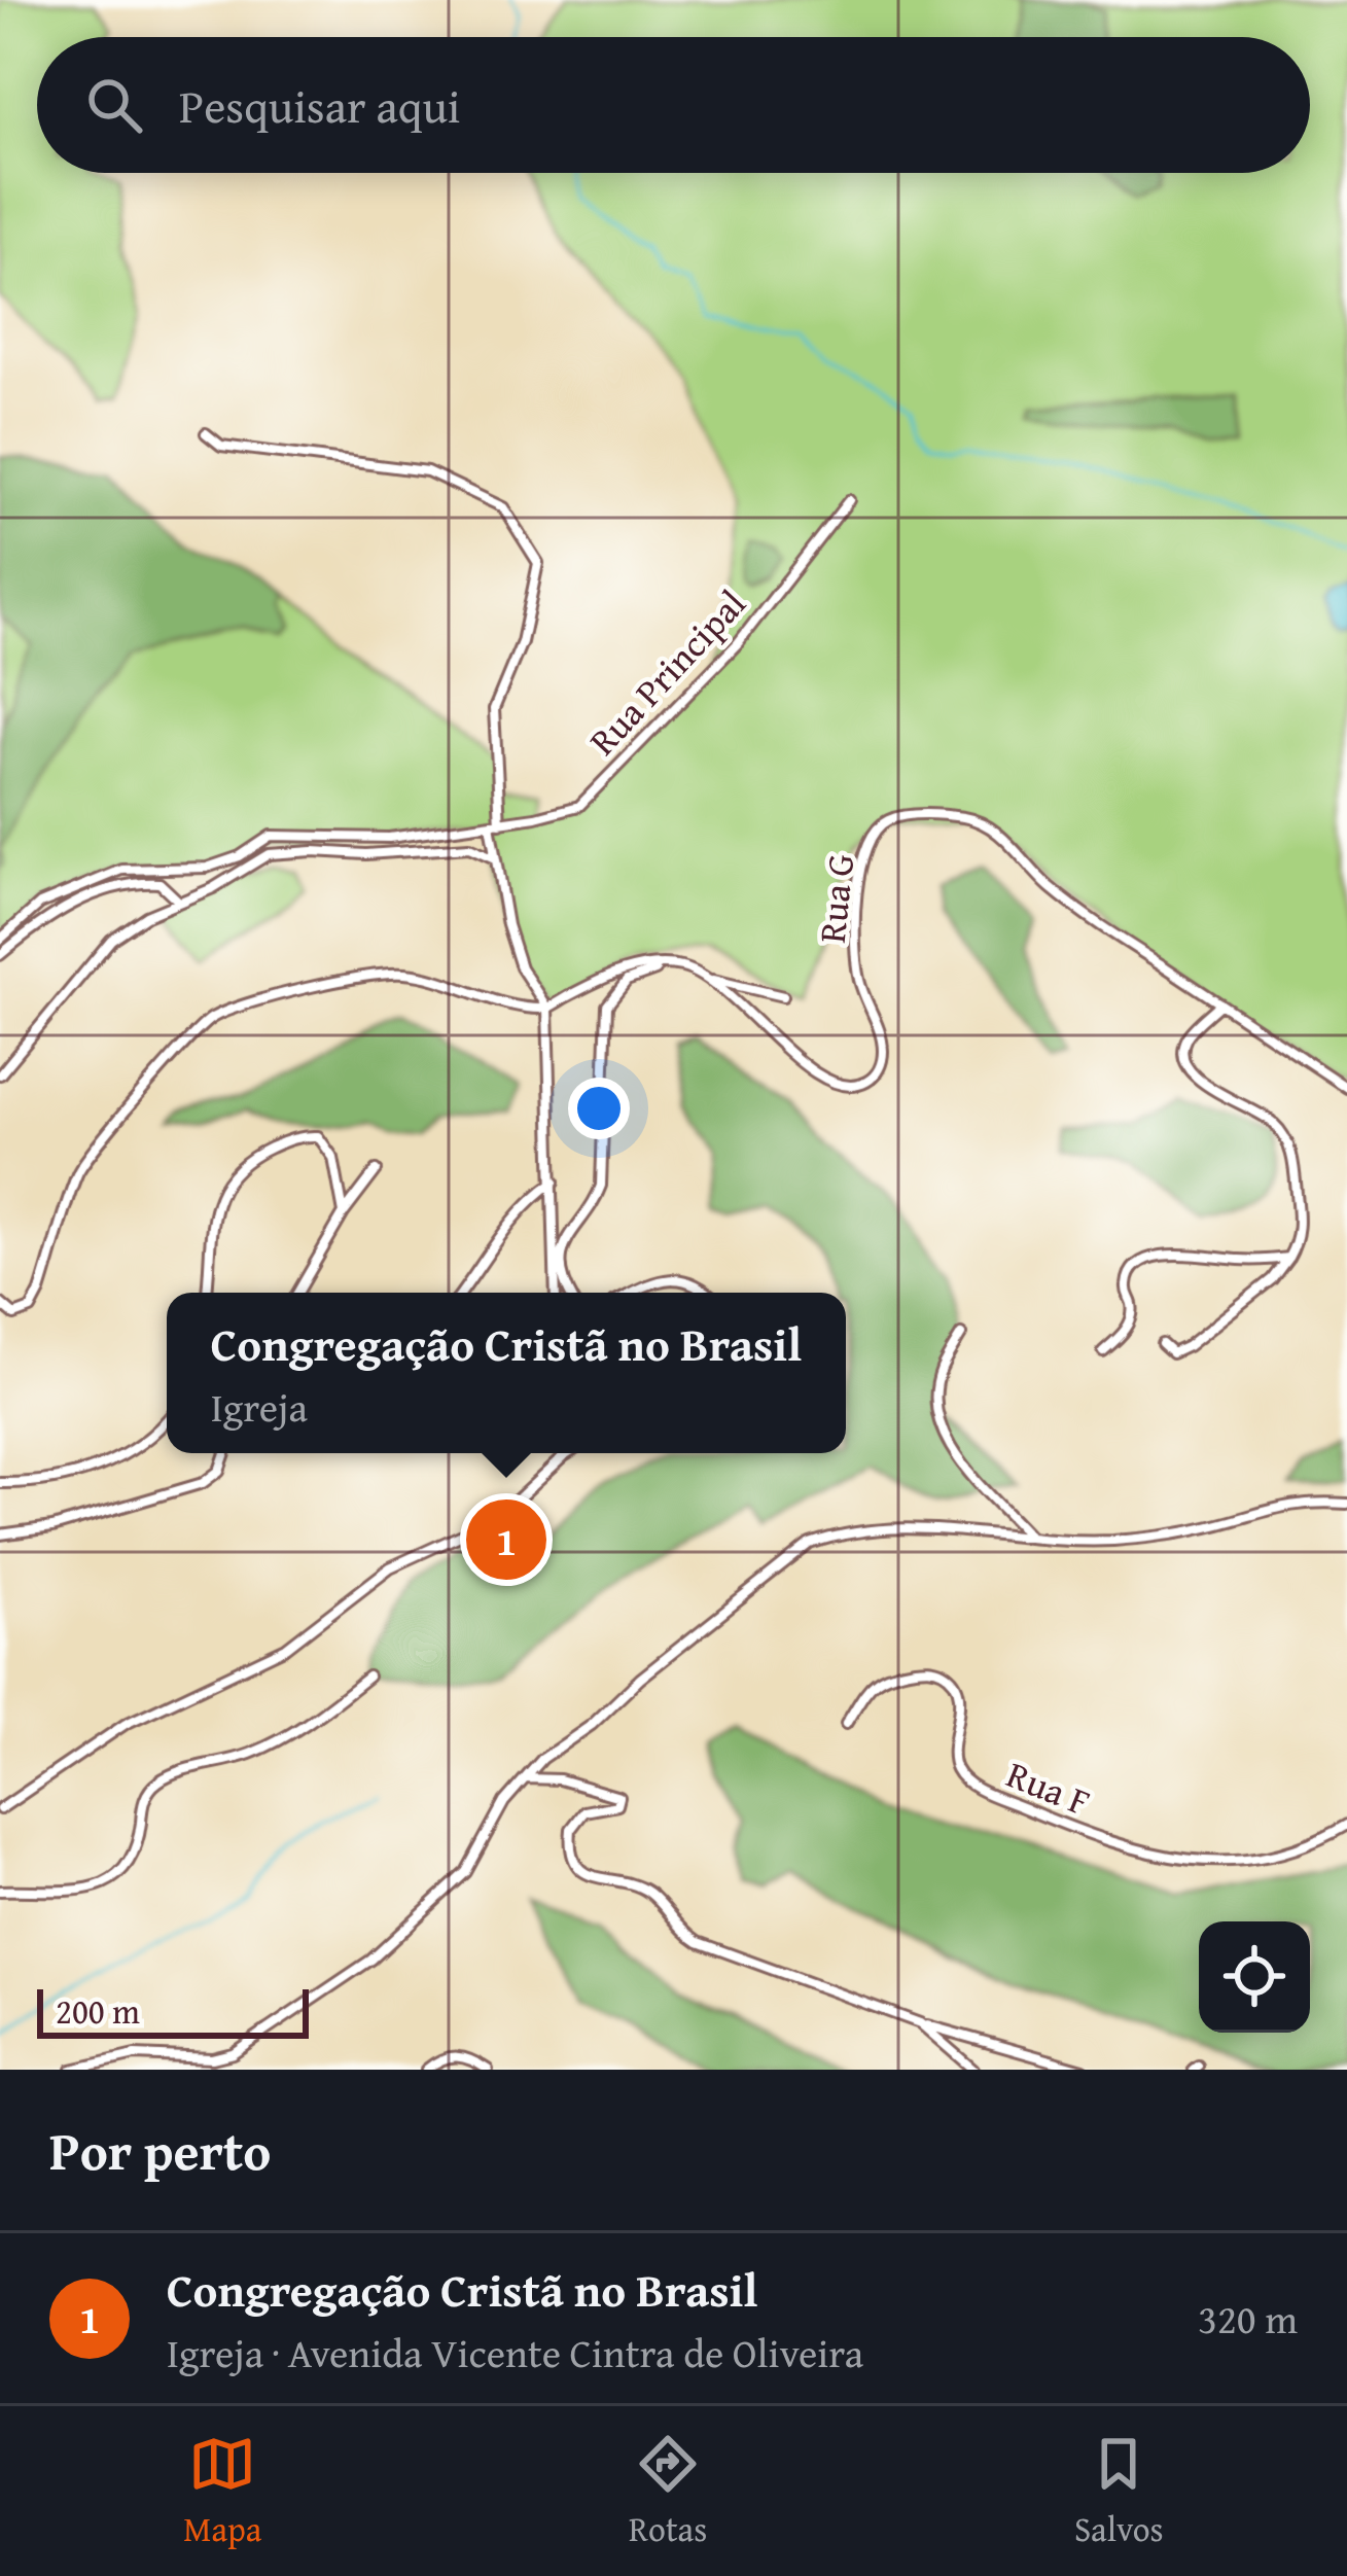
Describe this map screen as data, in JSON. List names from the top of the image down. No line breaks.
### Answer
{"streets":{"street":["Rua Principal","Rua G","Rua F"]},"scale_bar":"200 m","page":{"search":"Pesquisar aqui","popup":["Congregação Cristã no Brasil","Igreja"],"pins":"1","scale":"200 m","heading":"Por perto","list":[{"mark":"1","name":"Congregação Cristã no Brasil","note":"Igreja · Avenida Vicente Cintra de Oliveira","value":"320 m"}],"nav":["Mapa","Rotas","Salvos"]}}
